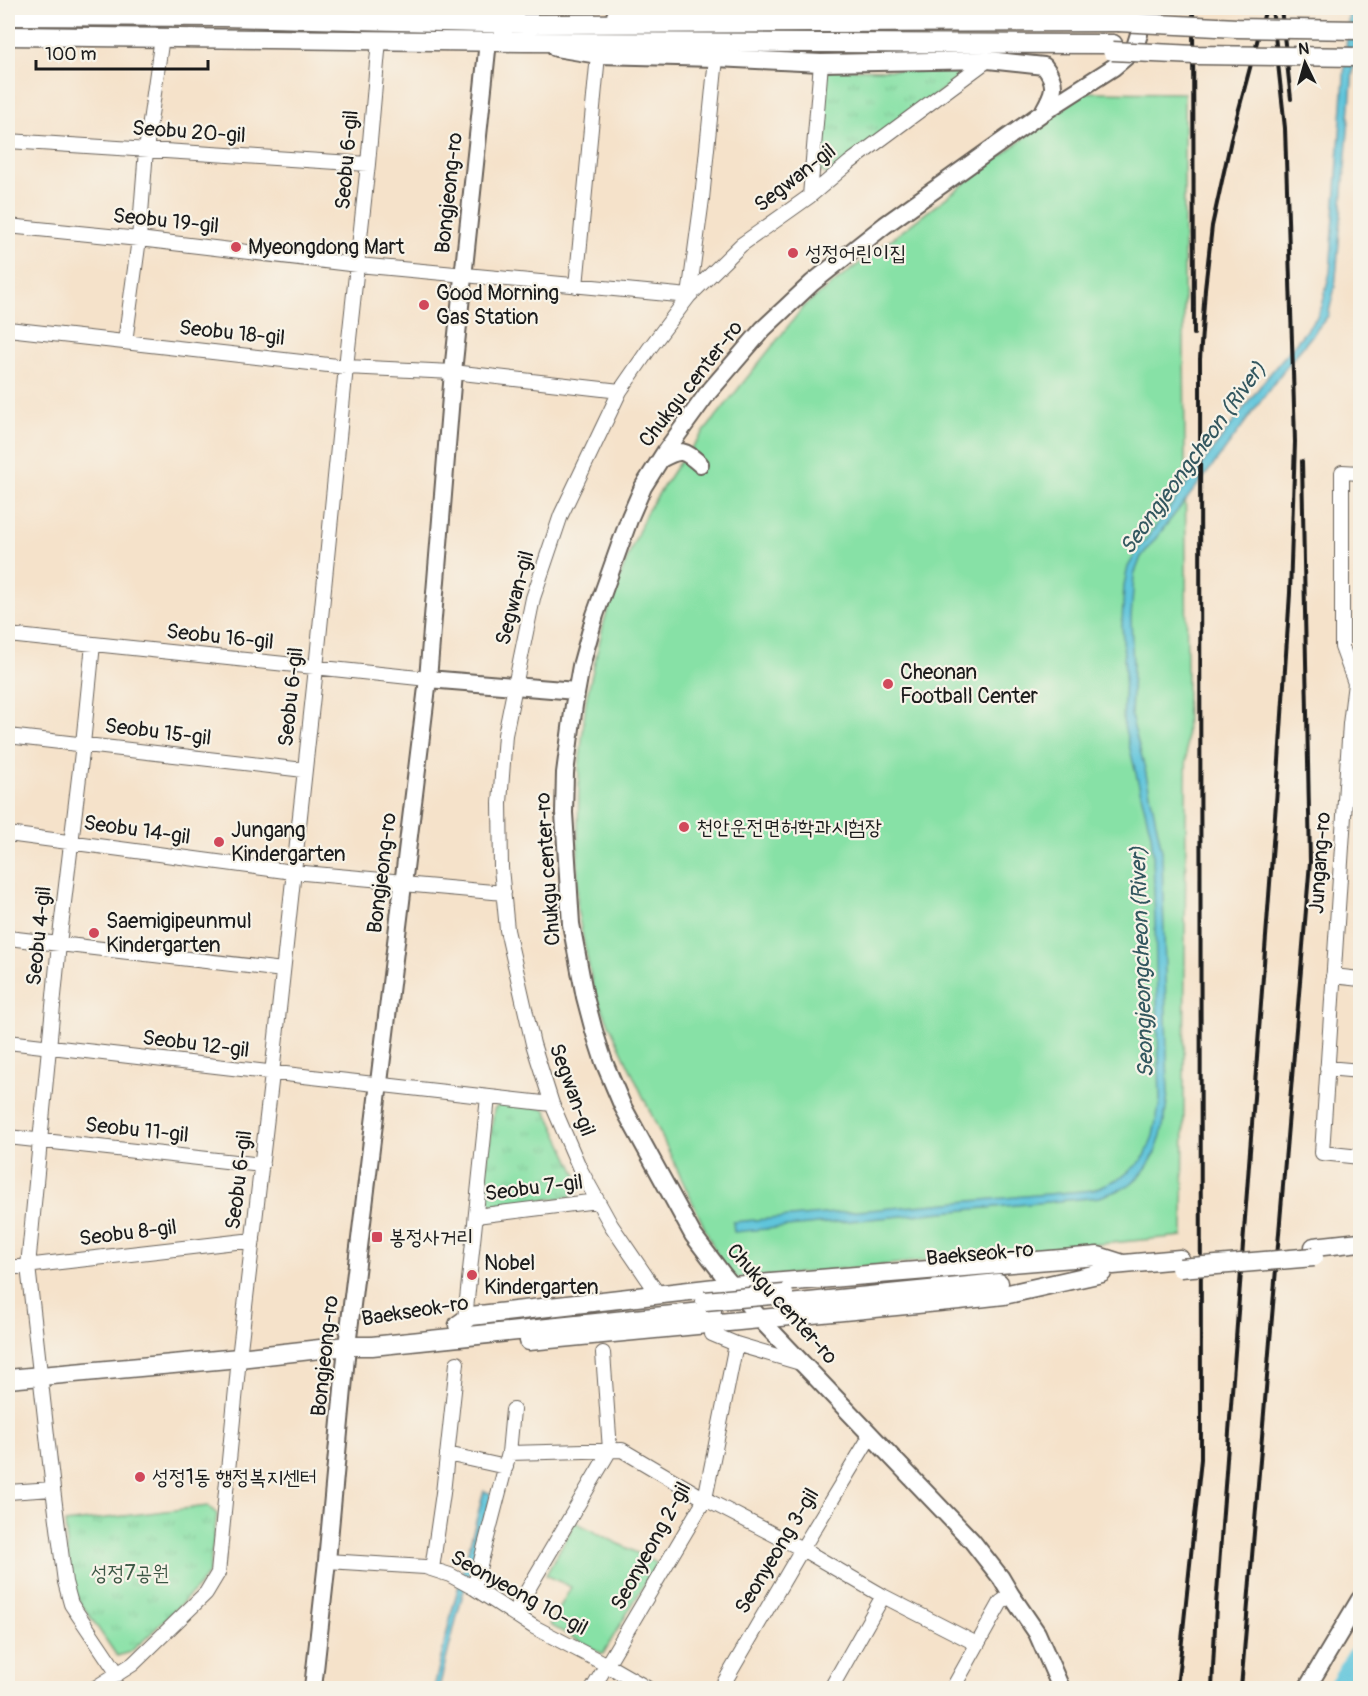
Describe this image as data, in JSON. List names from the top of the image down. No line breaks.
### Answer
{"streets":{"main road":["Baekseok-ro"],"street":["Seobu 20-gil","Seobu 6-gil","Segwan-gil","Bongjeong-ro","Seobu 19-gil","Seobu 18-gil","Chukgu center-ro","Seobu 16-gil","Seobu 15-gil","Seobu 14-gil","Jungang-ro","Seobu 4-gil","Seobu 12-gil","Seobu 11-gil","Seobu 7-gil","Seobu 8-gil","Seonyeong 2-gil","Seonyeong 3-gil","Seonyeong 10-gil"]},"crossings":[["Seobu 20-gil","Seobu 6-gil"],["Seobu 6-gil","Seobu 19-gil"],["Seobu 6-gil","Seobu 18-gil"],["Seobu 6-gil","Seobu 16-gil"],["Seobu 6-gil","Seobu 15-gil"],["Seobu 6-gil","Seobu 14-gil"],["Seobu 6-gil","Seobu 4-gil"],["Seobu 6-gil","Seobu 12-gil"],["Seobu 6-gil","Seobu 11-gil"],["Seobu 6-gil","Seobu 8-gil"],["Seobu 6-gil","Baekseok-ro"],["Segwan-gil","Seobu 19-gil"],["Segwan-gil","Seobu 18-gil"],["Segwan-gil","Seobu 14-gil"],["Segwan-gil","Seobu 12-gil"],["Segwan-gil","Seobu 7-gil"],["Bongjeong-ro","Seobu 19-gil"],["Bongjeong-ro","Seobu 18-gil"],["Bongjeong-ro","Seobu 16-gil"],["Bongjeong-ro","Seobu 14-gil"],["Bongjeong-ro","Seobu 12-gil"],["Bongjeong-ro","Baekseok-ro"],["Bongjeong-ro","Seonyeong 10-gil"],["Chukgu center-ro","Seonyeong 3-gil"],["Seobu 16-gil","Seobu 4-gil"],["Seobu 15-gil","Seobu 4-gil"],["Seobu 14-gil","Seobu 4-gil"],["Seobu 4-gil","Seobu 12-gil"],["Seobu 4-gil","Seobu 11-gil"],["Seobu 4-gil","Seobu 8-gil"],["Seobu 4-gil","Baekseok-ro"],["Seobu 12-gil","Seobu 7-gil"],["Seobu 7-gil","Baekseok-ro"],["Seonyeong 2-gil","Seonyeong 10-gil"]],"water":["Seongjeongcheon (River)"],"parks":["성정7공원"],"places":{"other":["Myeongdong Mart","성정어린이집","Good Morning Gas Station","Cheonan Football Center","천안운전면허학과시험장","Jungang Kindergarten","Saemigipeunmul Kindergarten","Nobel Kindergarten","성정1동 행정복지센터"],"transit":["봉정사거리"]},"scale_bar":"100 m","north":"top"}
